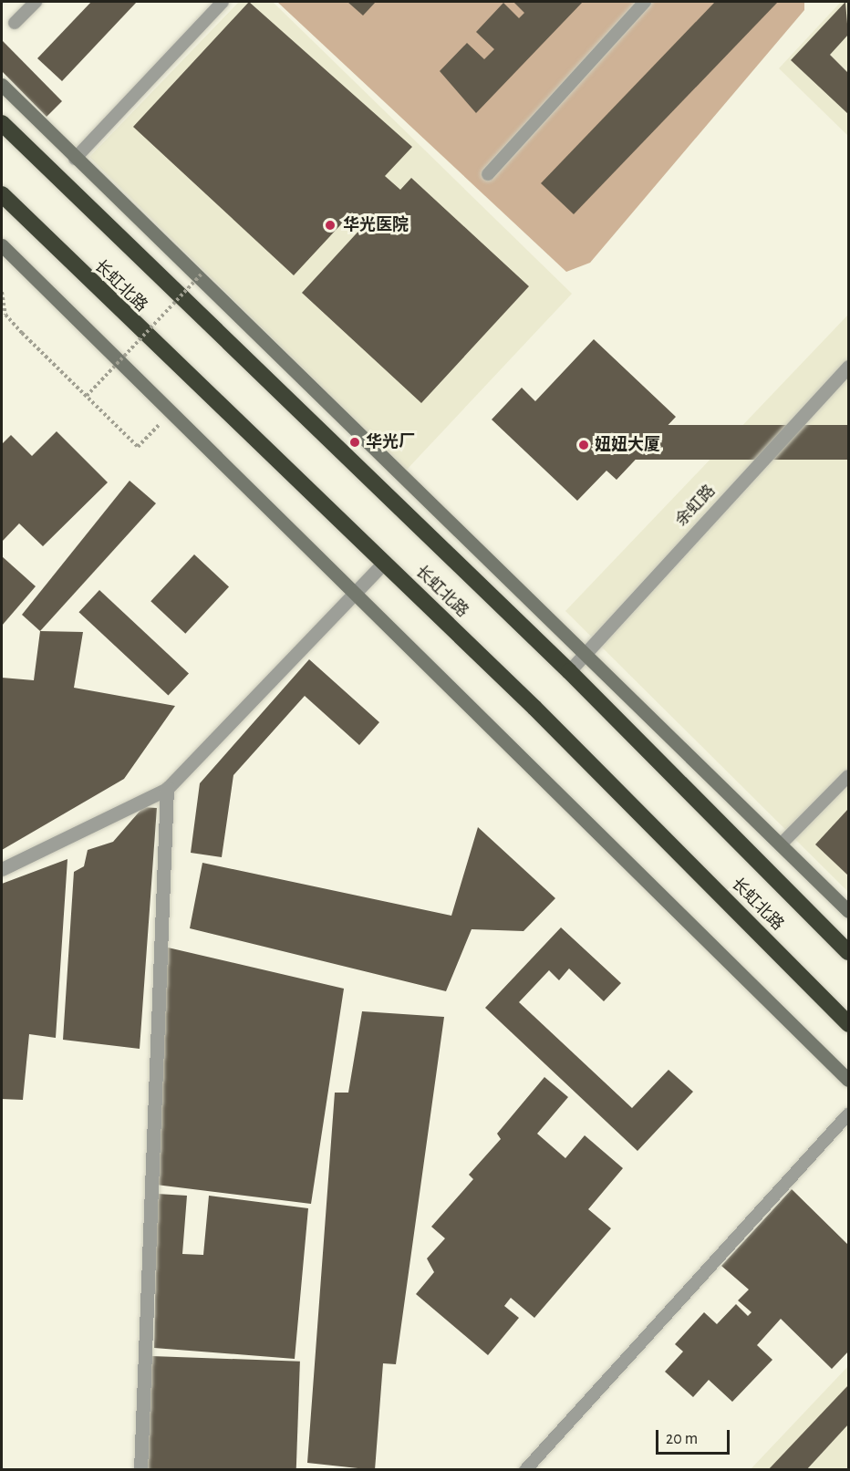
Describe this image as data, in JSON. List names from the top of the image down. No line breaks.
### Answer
{"streets":{"highway":["长虹北路"],"street":["余虹路"]},"crossings":[["长虹北路","余虹路"]],"places":["华光医院","华光厂","妞妞大厦"],"scale_bar":"20 m"}
